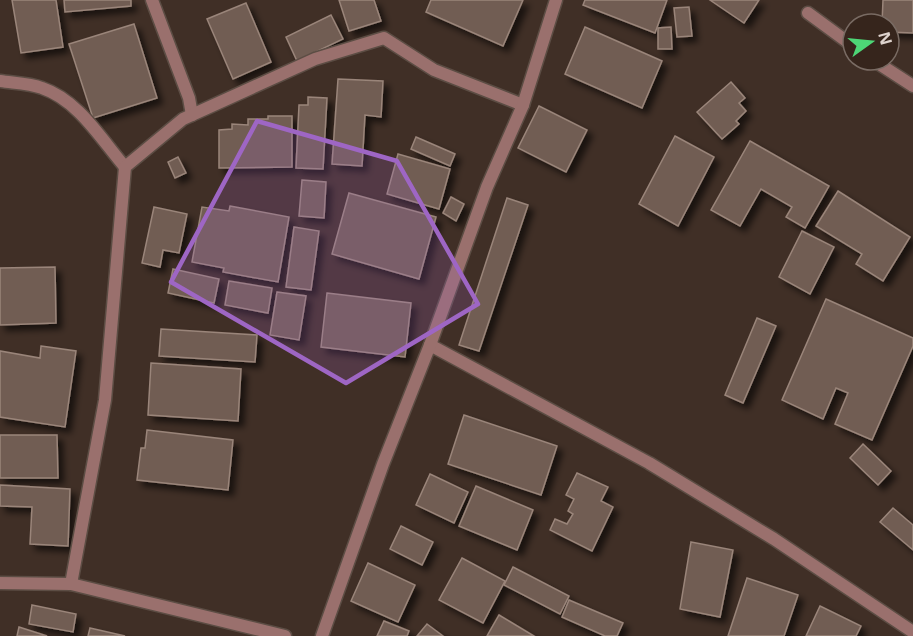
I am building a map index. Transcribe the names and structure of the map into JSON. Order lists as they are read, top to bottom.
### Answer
{
  "north": "right"
}
